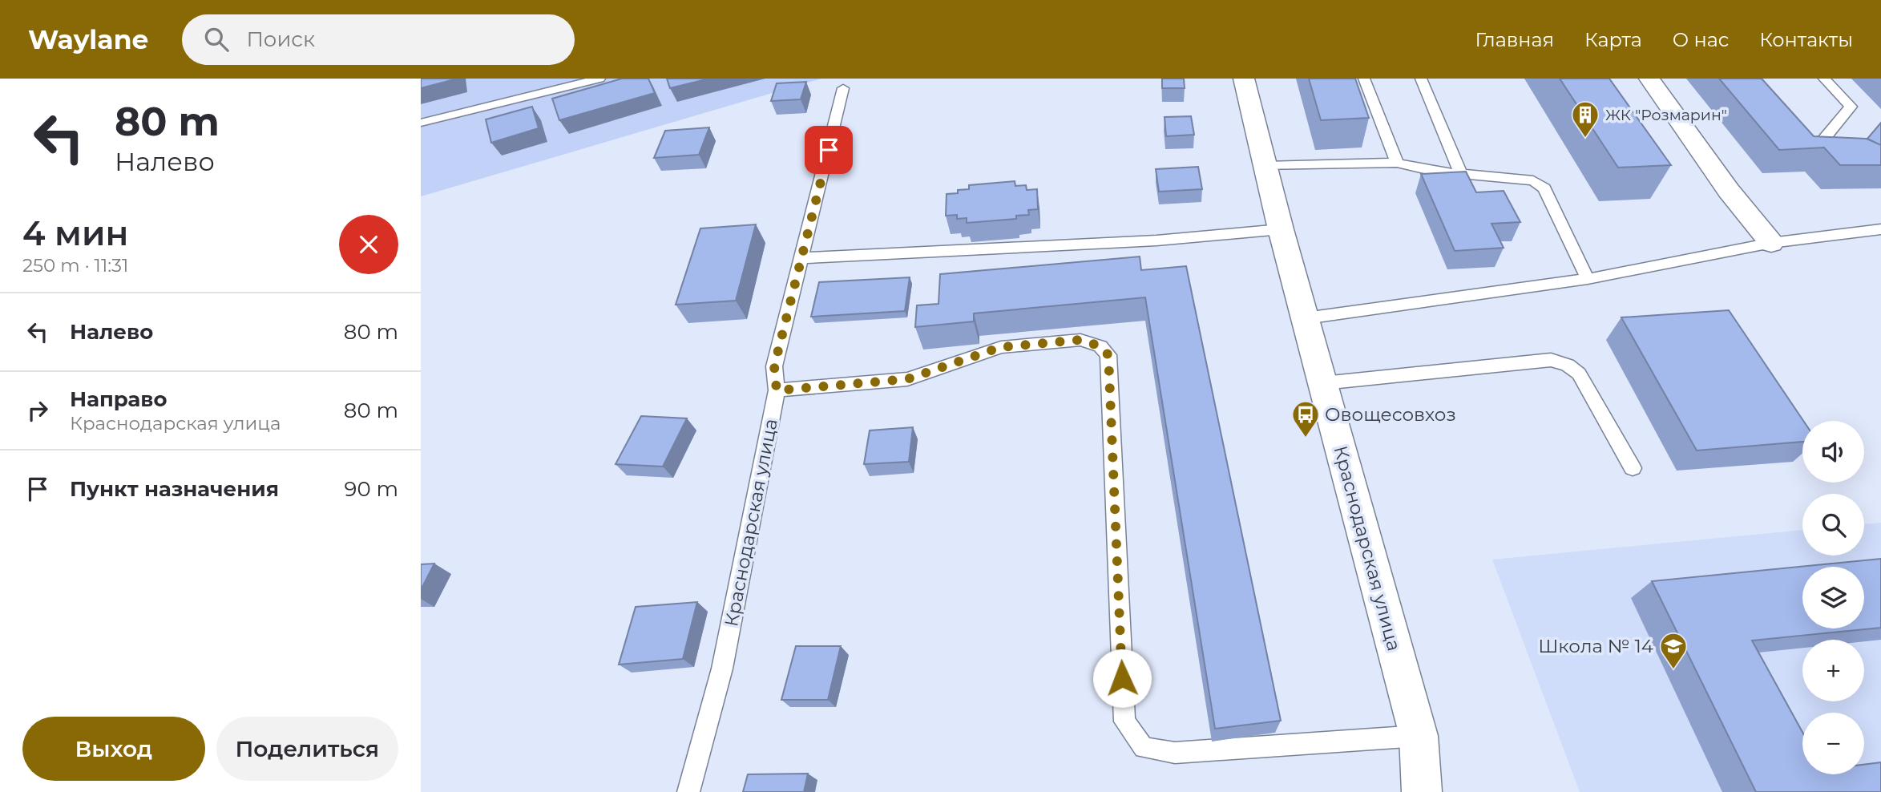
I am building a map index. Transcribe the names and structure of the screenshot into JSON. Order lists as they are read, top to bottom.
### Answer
{
  "streets": {
    "main road": ["Краснодарская улица"]
  },
  "places": {
    "building": ["ЖК \"Розмарин\""],
    "bus stop": ["Овощесовхоз"],
    "school or university": ["Школа № 14"]
  },
  "page": {
    "header": "Waylane",
    "search": "Поиск",
    "nav": [
      "Главная",
      "Карта",
      "О нас",
      "Контакты"
    ],
    "turn": ["80 m", "Налево"],
    "heading": ["4 мин", "250 m · 11:31"],
    "list": [
      {
        "name": "Налево",
        "value": "80 m"
      },
      {
        "name": "Направо",
        "note": "Краснодарская улица",
        "value": "80 m"
      },
      {
        "name": "Пункт назначения",
        "value": "90 m"
      }
    ],
    "map_buttons": ["+", "−"],
    "buttons": ["Выход", "Поделиться"]
  }
}
